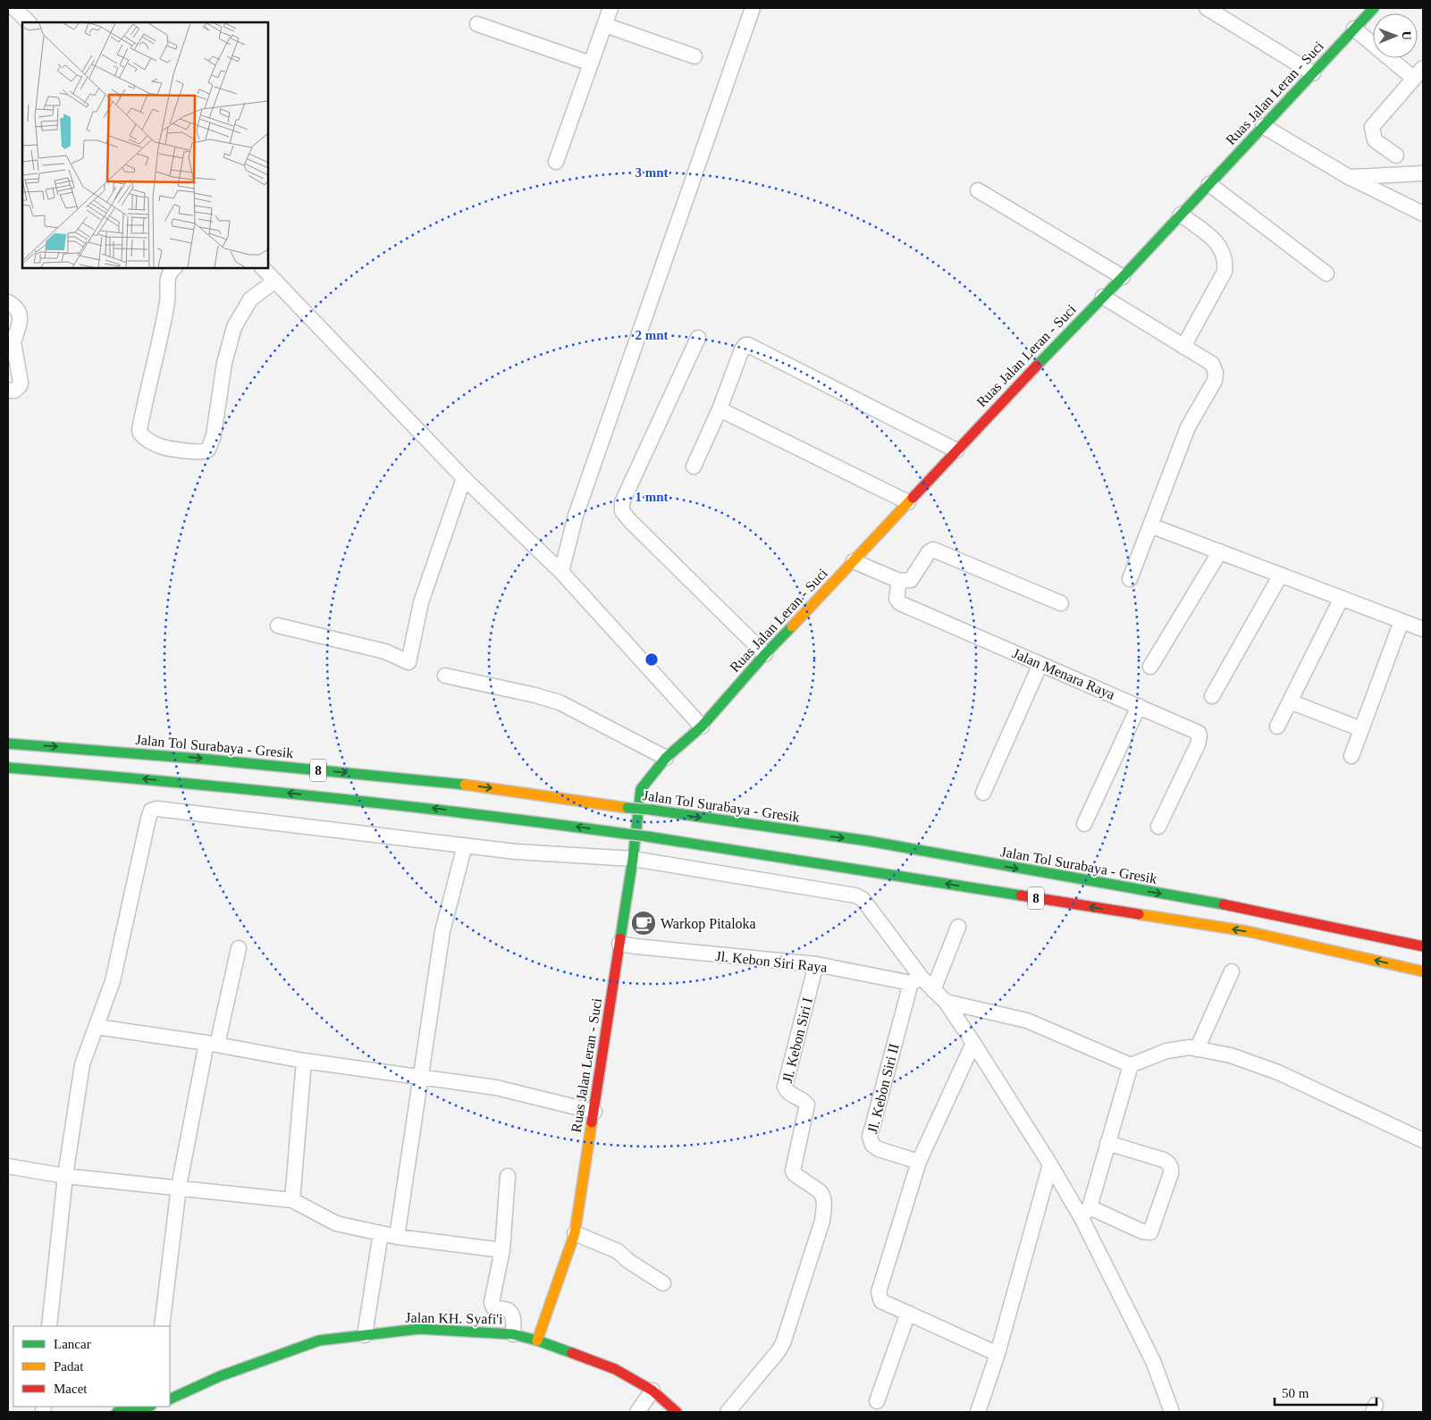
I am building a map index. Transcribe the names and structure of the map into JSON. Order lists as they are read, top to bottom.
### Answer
{
  "streets": {
    "main road": [
      "Ruas Jalan Leran - Suci",
      "Jalan Tol Surabaya - Gresik",
      "8",
      "Jalan KH. Syafi'i"
    ],
    "street": [
      "Jalan Menara Raya",
      "Jl. Kebon Siri Raya",
      "Jl. Kebon Siri I",
      "Jl. Kebon Siri II"
    ]
  },
  "crossings": [
    ["Ruas Jalan Leran - Suci", "Jl. Kebon Siri Raya"],
    ["Ruas Jalan Leran - Suci", "Jalan KH. Syafi'i"],
    ["Jl. Kebon Siri Raya", "Jl. Kebon Siri I"],
    ["Jl. Kebon Siri Raya", "Jl. Kebon Siri II"]
  ],
  "places": {
    "cafe": ["Warkop Pitaloka"]
  },
  "legend": ["Lancar", "Padat", "Macet"],
  "scale_bar": "50 m",
  "north": "right",
  "rings": ["3 mnt", "2 mnt", "1 mnt"]
}
